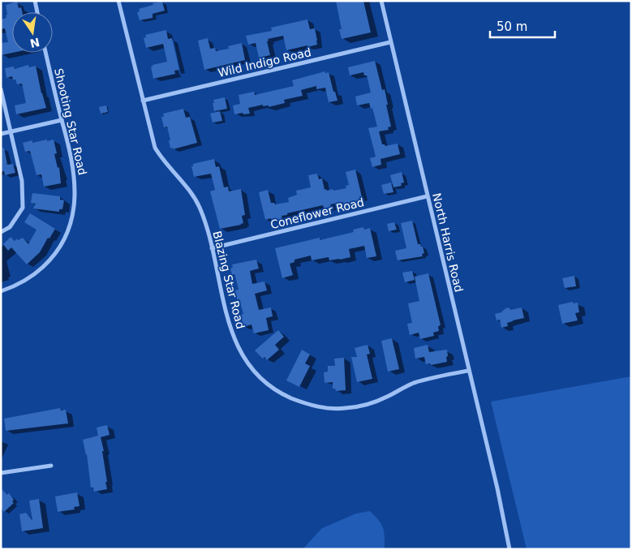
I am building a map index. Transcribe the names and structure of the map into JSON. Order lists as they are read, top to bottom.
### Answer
{
  "streets": {
    "street": [
      "Wild Indigo Road",
      "Shooting Star Road",
      "Coneflower Road",
      "North Harris Road",
      "Blazing Star Road"
    ]
  },
  "crossings": [
    ["Wild Indigo Road", "North Harris Road"],
    ["Wild Indigo Road", "Blazing Star Road"],
    ["Coneflower Road", "North Harris Road"],
    ["Coneflower Road", "Blazing Star Road"],
    ["North Harris Road", "Blazing Star Road"]
  ],
  "scale_bar": "50 m",
  "north": "bottom"
}
